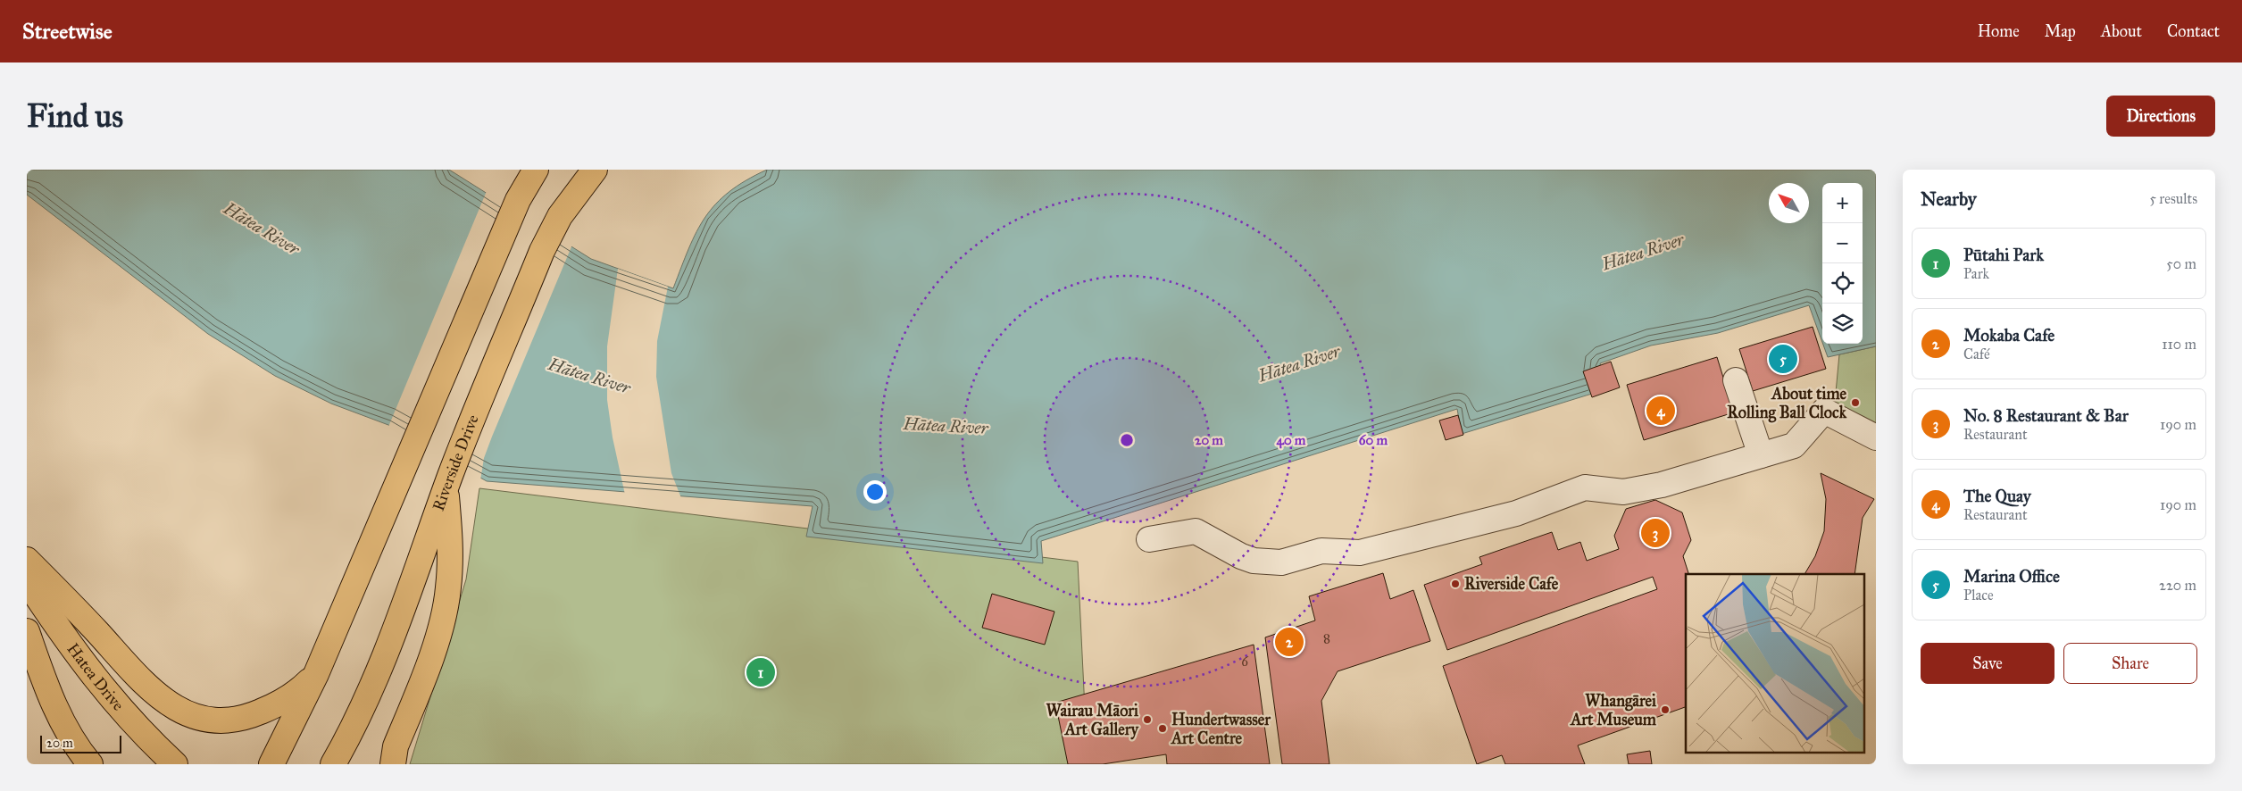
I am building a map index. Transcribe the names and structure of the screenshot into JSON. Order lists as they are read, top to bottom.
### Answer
{
  "streets": {
    "main road": ["Riverside Drive", "Hatea Drive"]
  },
  "water": ["Hātea River"],
  "places": [
    "About time Rolling Ball Clock",
    "Riverside Cafe",
    "Whangārei Art Museum",
    "Wairau Māori Art Gallery",
    "Hundertwasser Art Centre"
  ],
  "house_numbers": ["8", "6"],
  "scale_bar": "20 m",
  "north": "top left",
  "page": {
    "header": "Streetwise",
    "nav": [
      "Home",
      "Map",
      "About",
      "Contact"
    ],
    "buttons": [
      "Directions",
      ["Save", "Share"]
    ],
    "title": "Find us",
    "heading": ["Nearby", "5 results"],
    "map_buttons": ["+", "−"],
    "list": [
      {
        "mark": "1",
        "name": "Pūtahi Park",
        "note": "Park",
        "value": "50 m"
      },
      {
        "mark": "2",
        "name": "Mokaba Cafe",
        "note": "Café",
        "value": "110 m"
      },
      {
        "mark": "3",
        "name": "No. 8 Restaurant & Bar",
        "note": "Restaurant",
        "value": "190 m"
      },
      {
        "mark": "4",
        "name": "The Quay",
        "note": "Restaurant",
        "value": "190 m"
      },
      {
        "mark": "5",
        "name": "Marina Office",
        "note": "Place",
        "value": "220 m"
      }
    ],
    "pins": [
      "5",
      "4",
      "3",
      "2",
      "1"
    ],
    "scale": "20 m"
  },
  "rings": ["20 m", "40 m", "60 m"]
}
